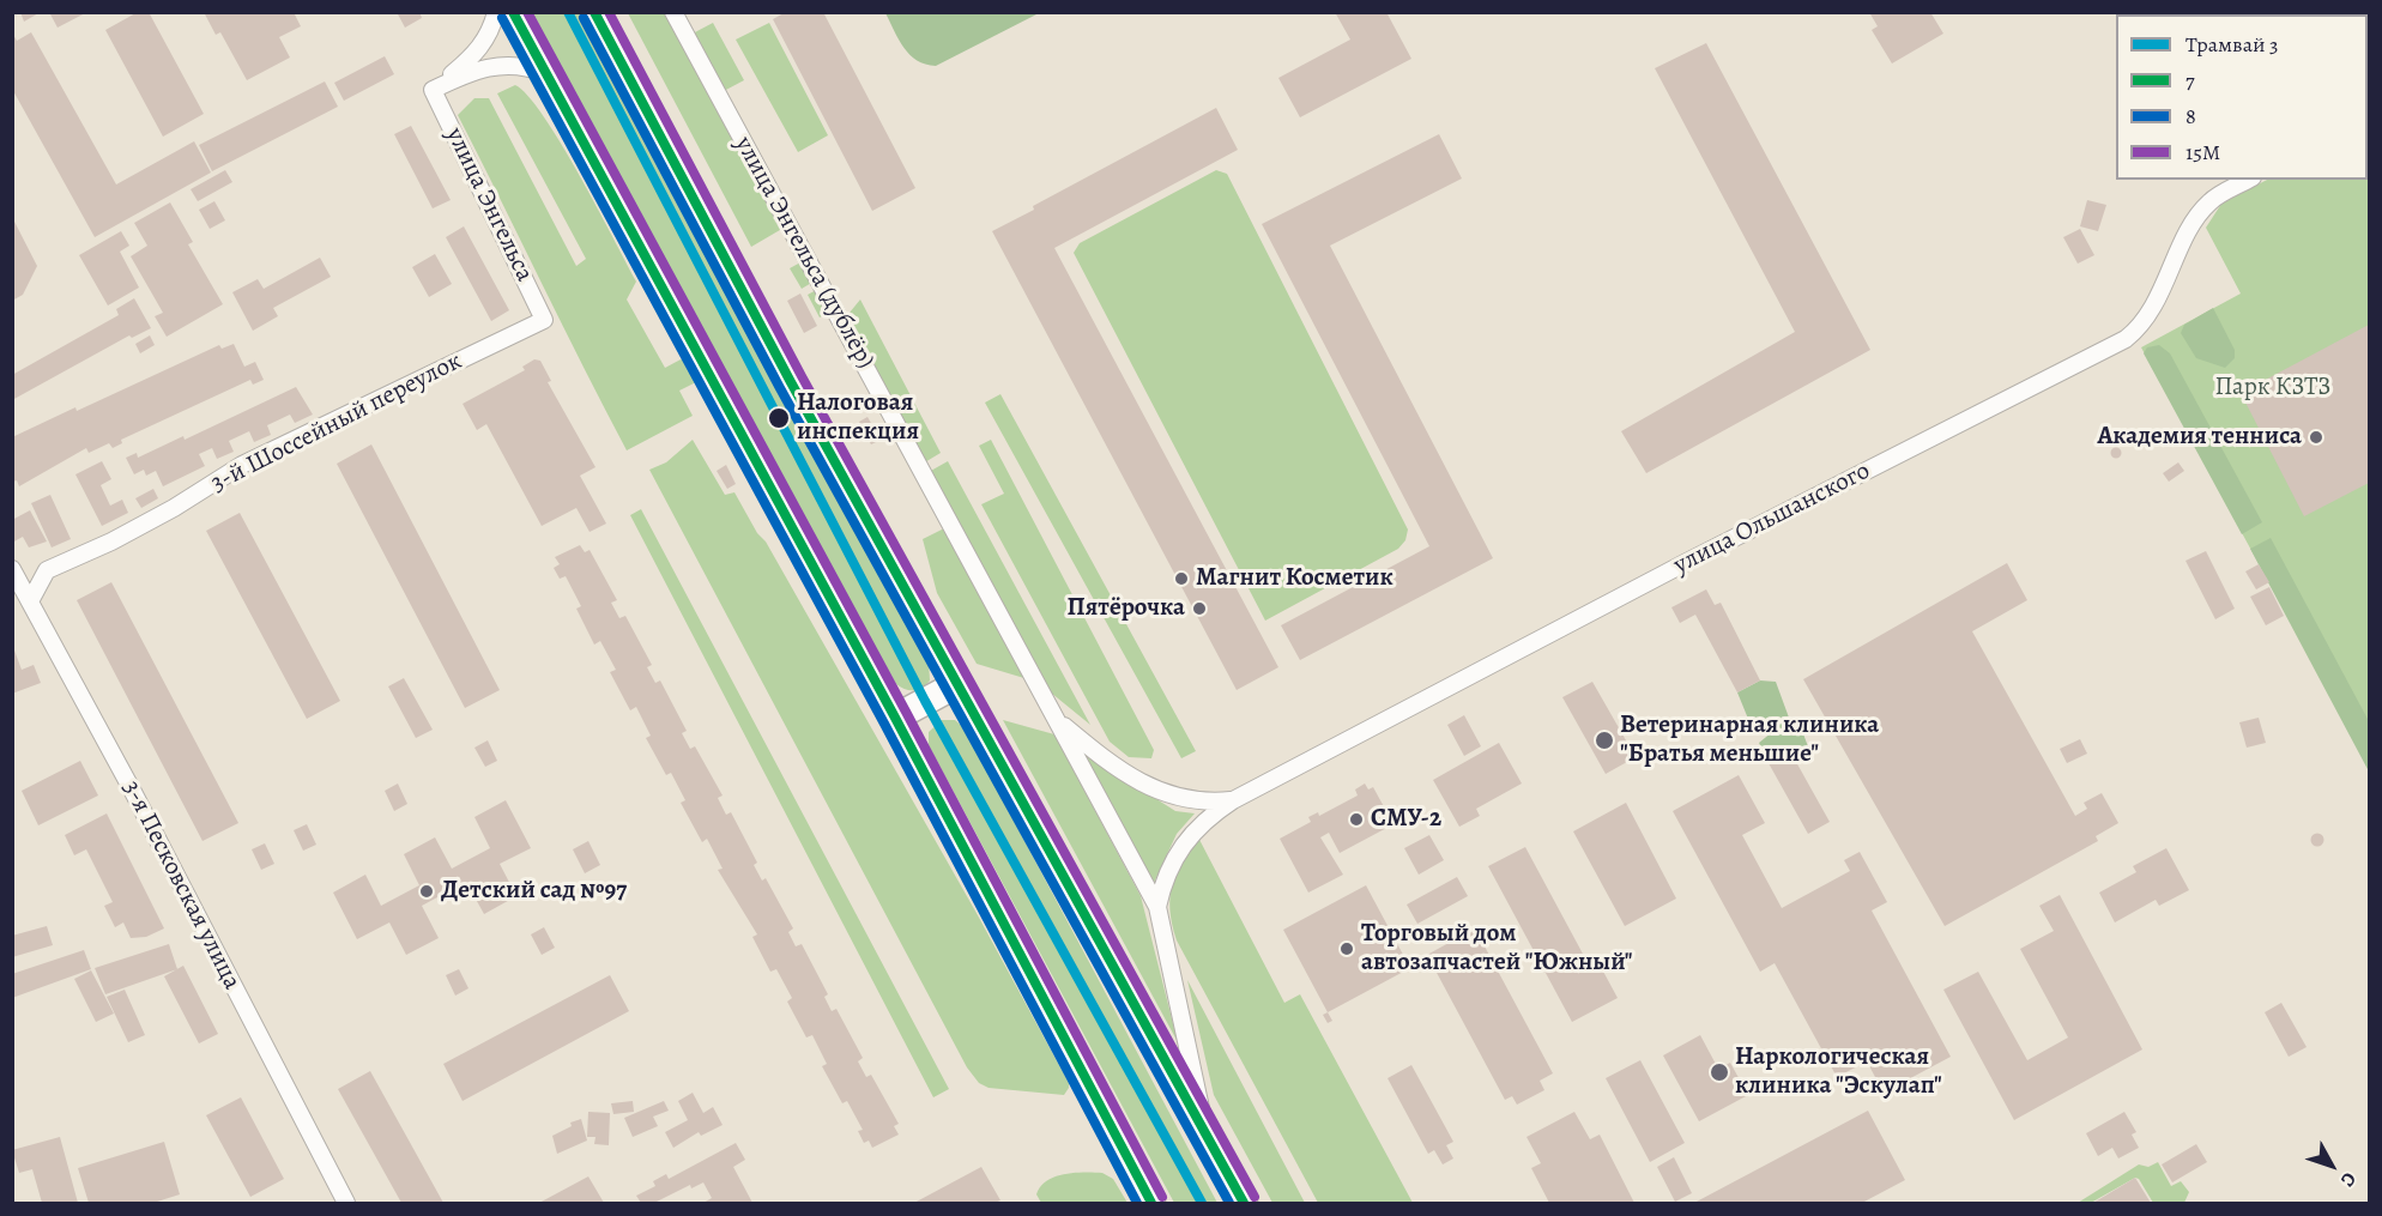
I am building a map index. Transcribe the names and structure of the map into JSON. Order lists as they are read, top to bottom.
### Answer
{
  "streets": {
    "street": [
      "улица Энгельса",
      "улица Энгельса (дублёр)",
      "3-й Шоссейный переулок",
      "улица Ольшанского",
      "3-я Песковская улица"
    ]
  },
  "crossings": [
    ["улица Энгельса", "3-й Шоссейный переулок"],
    ["улица Энгельса (дублёр)", "улица Ольшанского"],
    ["3-й Шоссейный переулок", "3-я Песковская улица"]
  ],
  "parks": ["Парк КЗТЗ"],
  "places": [
    "Налоговая инспекция",
    "Академия тенниса",
    "Магнит Косметик",
    "Пятёрочка",
    "Ветеринарная клиника \"Братья меньшие\"",
    "СМУ-2",
    "Детский сад №97",
    "Торговый дом автозапчастей \"Южный\"",
    "Наркологическая клиника \"Эскулап\""
  ],
  "lines": [
    "tram line 3",
    "transit line 7",
    "transit line 15М",
    "transit line 8"
  ],
  "legend": [
    "Трамвай 3",
    "7",
    "8",
    "15М"
  ],
  "north": "bottom right"
}
